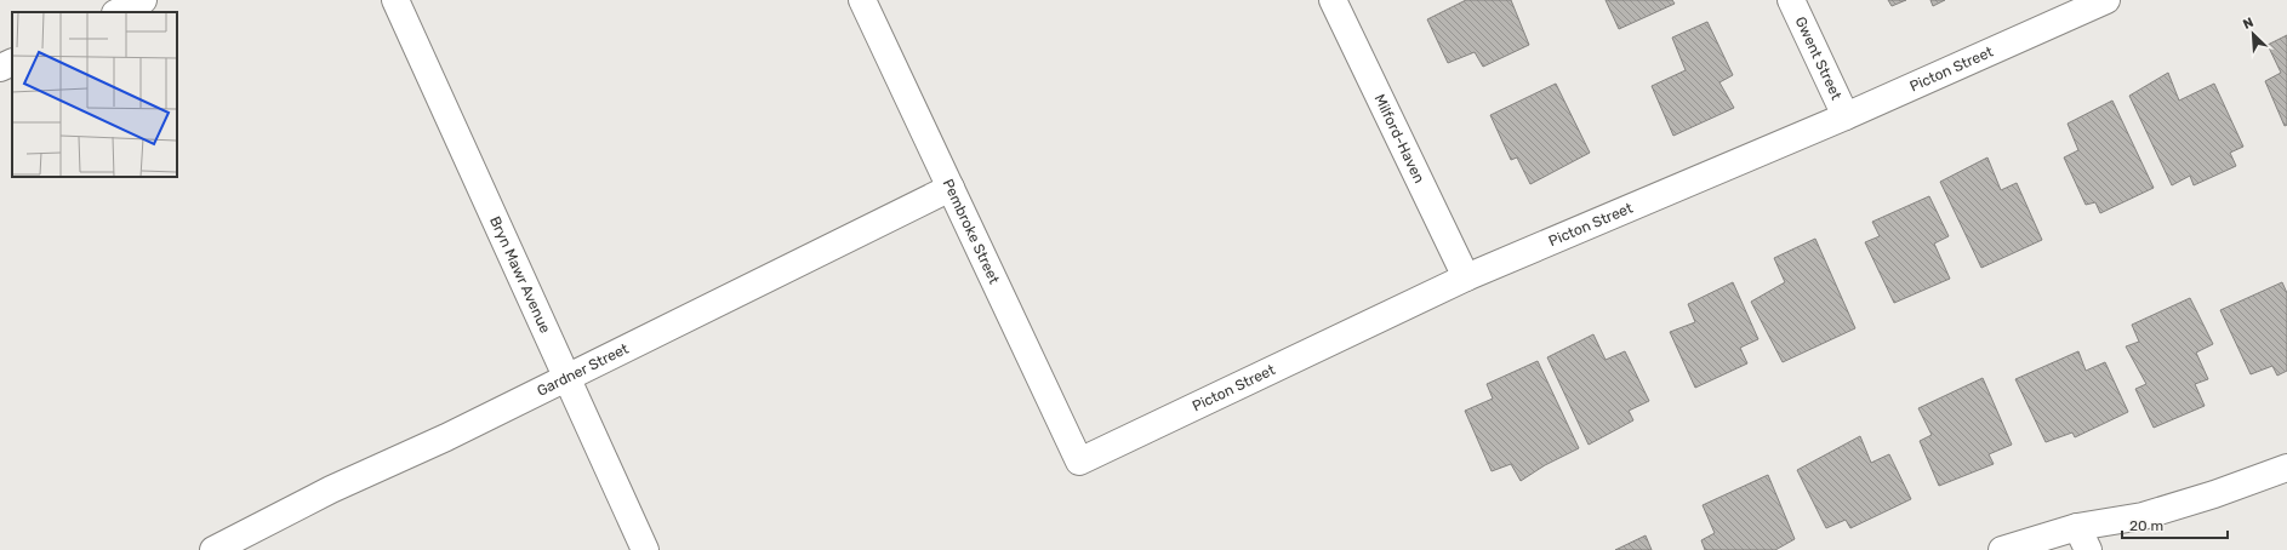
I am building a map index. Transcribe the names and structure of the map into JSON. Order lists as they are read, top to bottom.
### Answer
{
  "streets": {
    "street": [
      "Gwent Street",
      "Picton Street",
      "Milford-Haven",
      "Pembroke Street",
      "Bryn Mawr Avenue",
      "Gardner Street"
    ]
  },
  "crossings": [
    ["Gwent Street", "Picton Street"],
    ["Picton Street", "Milford-Haven"],
    ["Picton Street", "Pembroke Street"],
    ["Pembroke Street", "Gardner Street"],
    ["Bryn Mawr Avenue", "Gardner Street"]
  ],
  "scale_bar": "20 m",
  "north": "top left"
}
